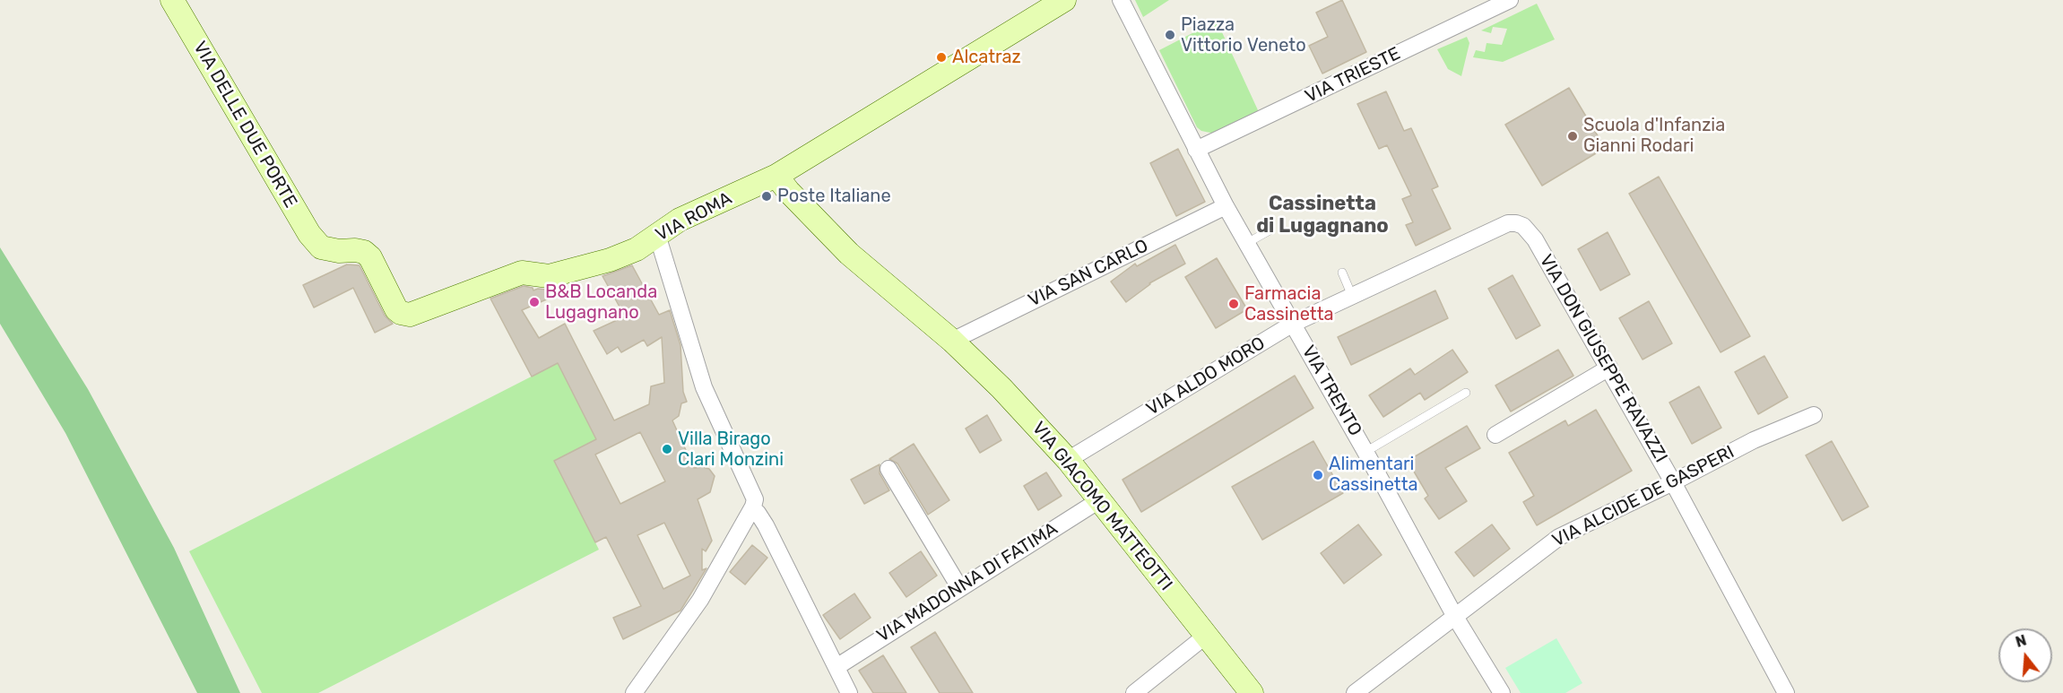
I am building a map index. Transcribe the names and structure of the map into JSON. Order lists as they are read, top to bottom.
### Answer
{
  "streets": {
    "street": [
      "VIA TRIESTE",
      "VIA DELLE DUE PORTE",
      "VIA ROMA",
      "VIA SAN CARLO",
      "VIA DON GIUSEPPE RAVAZZI",
      "VIA ALDO MORO",
      "VIA TRENTO",
      "VIA ALCIDE DE GASPERI",
      "VIA GIACOMO MATTEOTTI",
      "VIA MADONNA DI FATIMA"
    ]
  },
  "crossings": [
    ["VIA TRIESTE", "VIA TRENTO"],
    ["VIA DELLE DUE PORTE", "VIA ROMA"],
    ["VIA ROMA", "VIA GIACOMO MATTEOTTI"],
    ["VIA SAN CARLO", "VIA TRENTO"],
    ["VIA SAN CARLO", "VIA GIACOMO MATTEOTTI"],
    ["VIA DON GIUSEPPE RAVAZZI", "VIA ALDO MORO"],
    ["VIA DON GIUSEPPE RAVAZZI", "VIA ALCIDE DE GASPERI"],
    ["VIA ALDO MORO", "VIA TRENTO"],
    ["VIA ALDO MORO", "VIA GIACOMO MATTEOTTI"],
    ["VIA TRENTO", "VIA ALCIDE DE GASPERI"],
    ["VIA GIACOMO MATTEOTTI", "VIA MADONNA DI FATIMA"]
  ],
  "districts": ["Cassinetta di Lugagnano"],
  "places": [
    "Piazza Vittorio Veneto",
    "Alcatraz",
    "Scuola d'Infanzia Gianni Rodari",
    "Poste Italiane",
    "B&B Locanda Lugagnano",
    "Farmacia Cassinetta",
    "Villa Birago Clari Monzini",
    "Alimentari Cassinetta"
  ],
  "north": "top"
}
